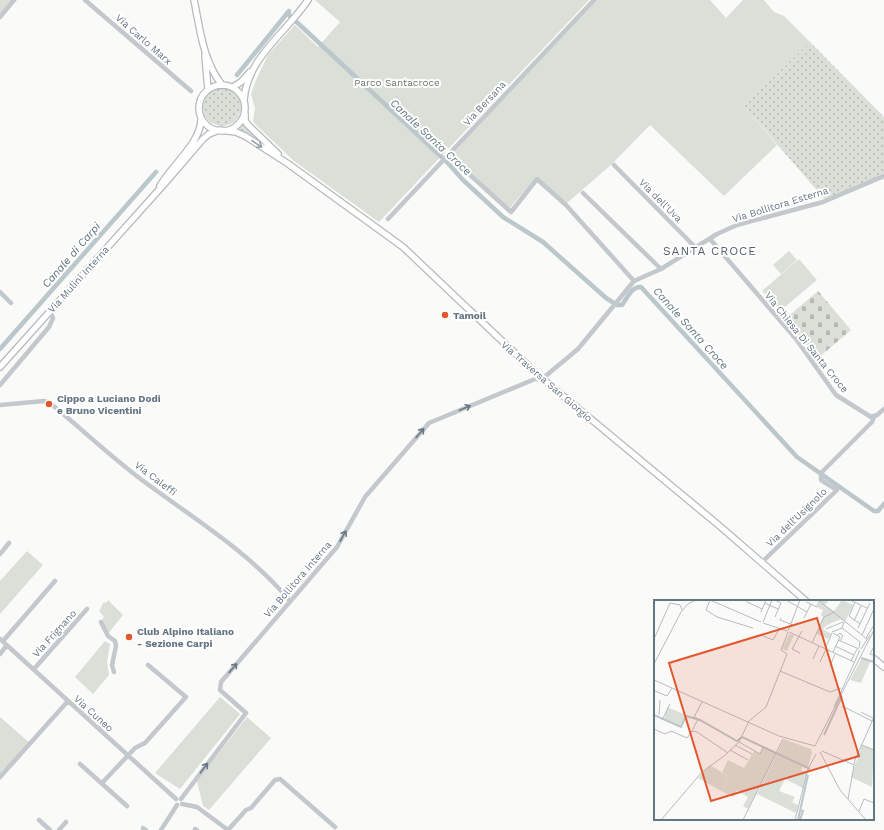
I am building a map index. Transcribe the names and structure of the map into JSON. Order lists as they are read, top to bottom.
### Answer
{
  "streets": {
    "main road": ["Via Mulini Interna", "Via Traversa San Giorgio"],
    "street": [
      "Via Carlo Marx",
      "Via Bersana",
      "Via dell'Uva",
      "Via Bollitora Esterna",
      "Via Chiesa Di Santa Croce",
      "Via Caleffi",
      "Via dell'Usignolo",
      "Via Bollitora Interna",
      "Via Frignano",
      "Via Cuneo"
    ]
  },
  "crossings": [
    ["Via dell'Uva", "Via Bollitora Esterna"],
    ["Via Bollitora Esterna", "Via Chiesa Di Santa Croce"],
    ["Via Bollitora Esterna", "Via Traversa San Giorgio"],
    ["Via Bollitora Esterna", "Via Bollitora Interna"],
    ["Via Mulini Interna", "Via Traversa San Giorgio"],
    ["Via Chiesa Di Santa Croce", "Via dell'Usignolo"],
    ["Via Traversa San Giorgio", "Via dell'Usignolo"],
    ["Via Traversa San Giorgio", "Via Bollitora Interna"],
    ["Via Caleffi", "Via Bollitora Interna"],
    ["Via Bollitora Interna", "Via Cuneo"],
    ["Via Frignano", "Via Cuneo"]
  ],
  "one_way": ["Via Bollitora Interna"],
  "districts": ["SANTA CROCE"],
  "water": ["Canale Santa Croce", "Canale di Carpi"],
  "parks": ["Parco Santacroce"],
  "places": ["Tamoil", "Cippo a Luciano Dodi e Bruno Vicentini", "Club Alpino Italiano - Sezione Carpi"]
}
